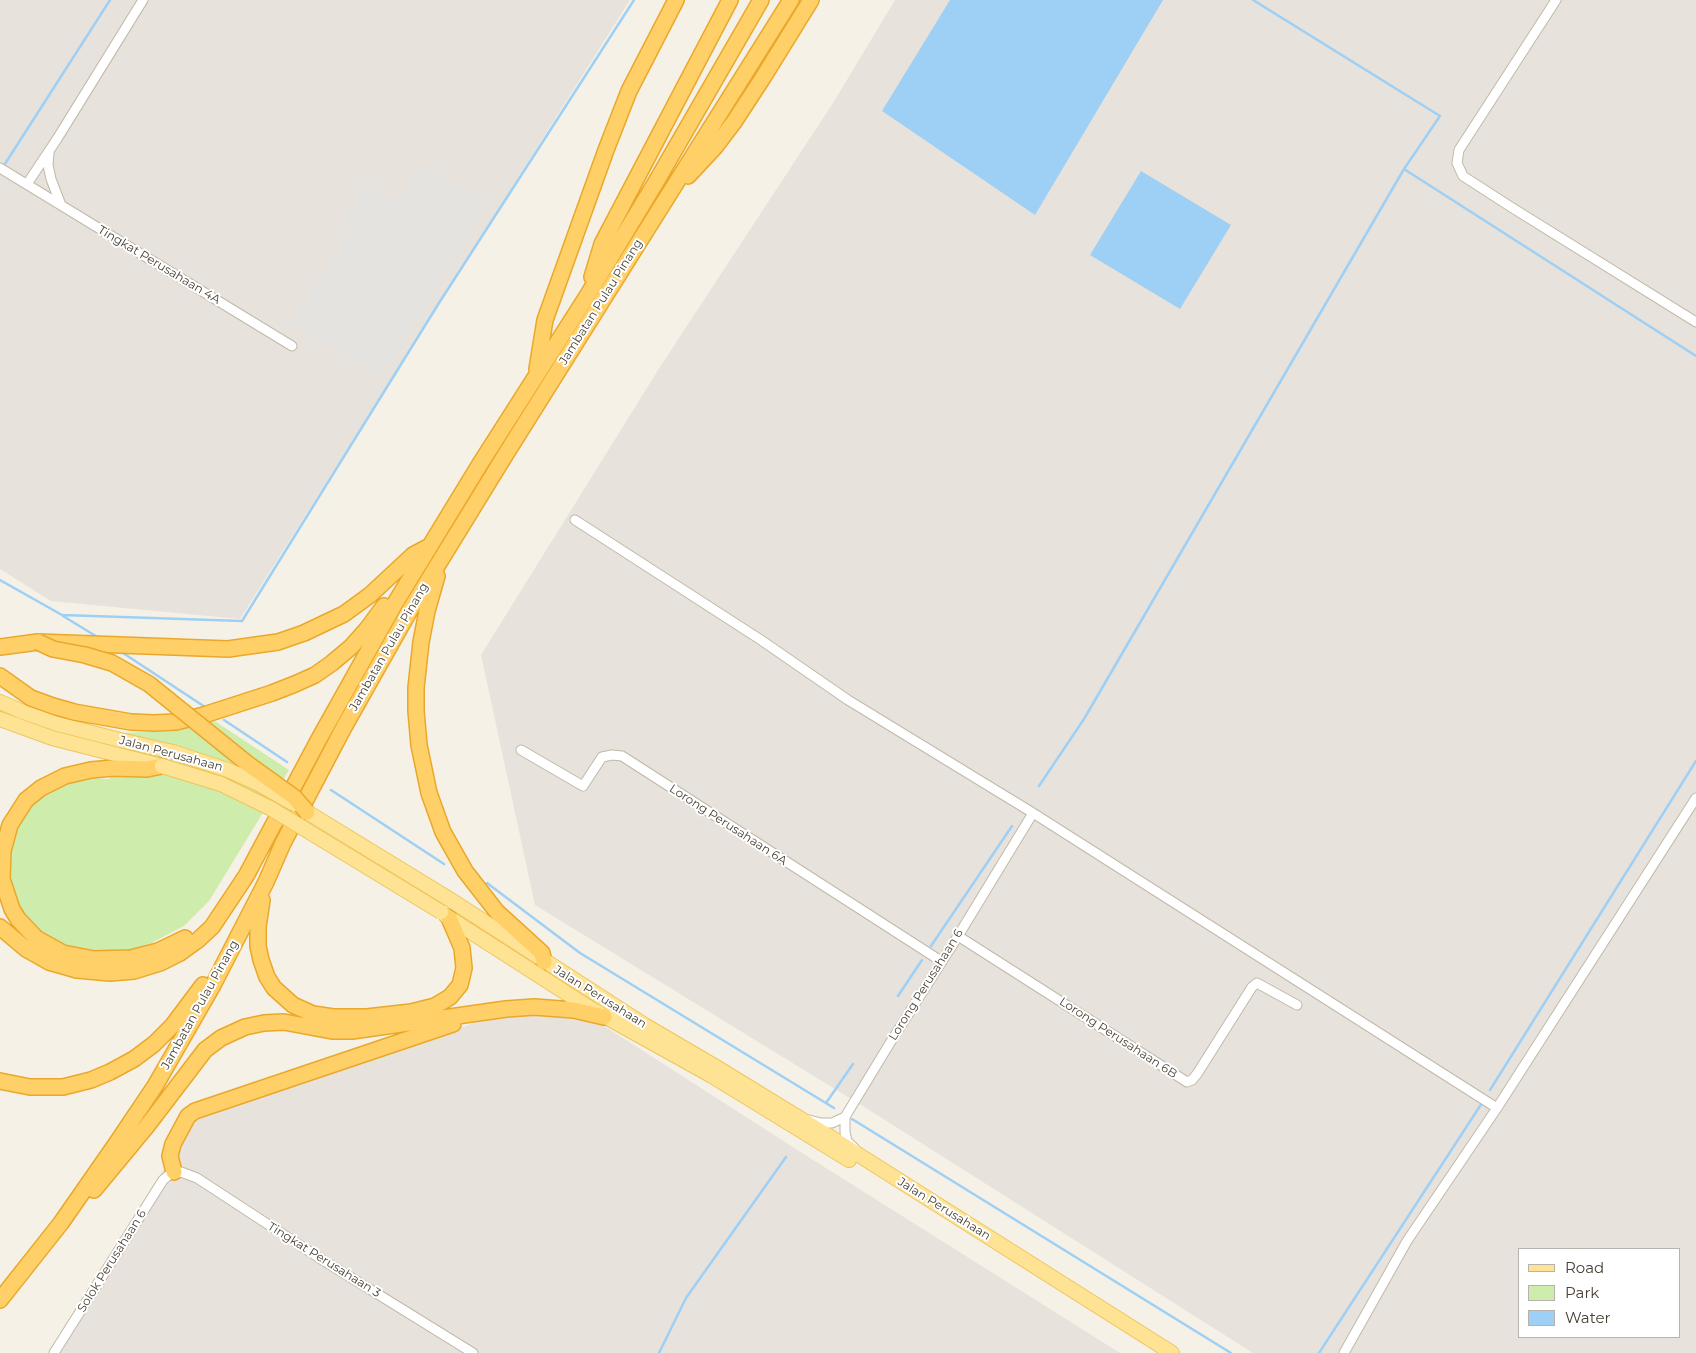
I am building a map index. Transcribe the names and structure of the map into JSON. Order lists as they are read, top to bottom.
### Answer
{
  "streets": {
    "highway": ["Jambatan Pulau Pinang"],
    "main road": ["Jalan Perusahaan"],
    "street": [
      "Tingkat Perusahaan 4A",
      "Lorong Perusahaan 6A",
      "Lorong Perusahaan 6",
      "Lorong Perusahaan 6B",
      "Tingkat Perusahaan 3",
      "Solok Perusahaan 6"
    ]
  },
  "crossings": [
    ["Lorong Perusahaan 6A", "Lorong Perusahaan 6"],
    ["Lorong Perusahaan 6", "Lorong Perusahaan 6B"],
    ["Tingkat Perusahaan 3", "Solok Perusahaan 6"]
  ],
  "legend": ["Road", "Park", "Water"]
}
